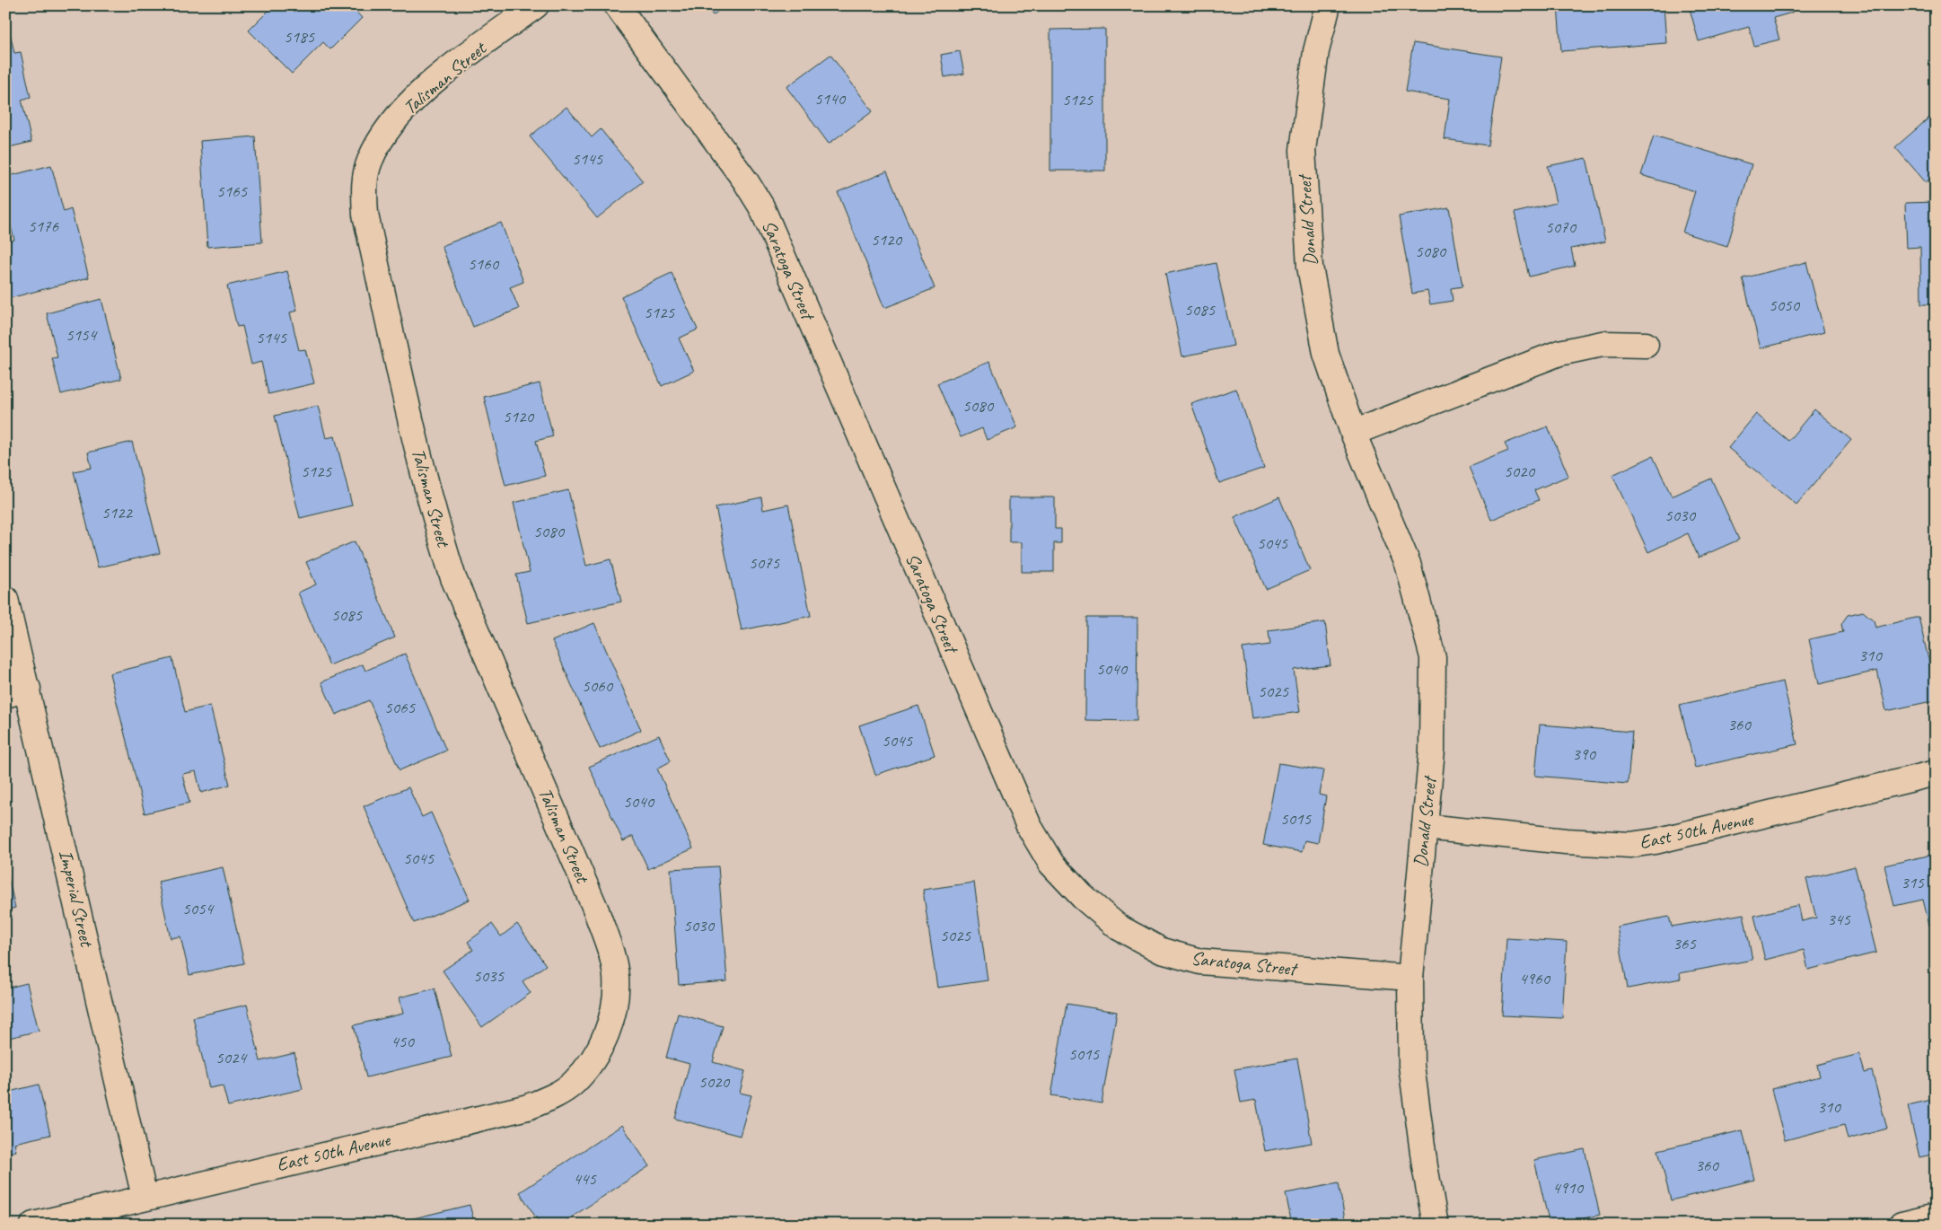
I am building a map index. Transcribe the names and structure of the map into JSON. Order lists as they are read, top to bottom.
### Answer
{
  "streets": {
    "street": [
      "Talisman Street",
      "Donald Street",
      "Saratoga Street",
      "East 50th Avenue",
      "Imperial Street"
    ]
  },
  "crossings": [
    ["Talisman Street", "East 50th Avenue"],
    ["Donald Street", "Saratoga Street"],
    ["Donald Street", "East 50th Avenue"],
    ["East 50th Avenue", "Imperial Street"]
  ],
  "house_numbers": [
    "5185",
    "5140",
    "5125",
    "5145",
    "5165",
    "5176",
    "5070",
    "5120",
    "5080",
    "5160",
    "5050",
    "5085",
    "5125",
    "5154",
    "5145",
    "5080",
    "5120",
    "5125",
    "5020",
    "5122",
    "5030",
    "5080",
    "5045",
    "5075",
    "5085",
    "310",
    "5040",
    "5060",
    "5025",
    "5065",
    "360",
    "5045",
    "390",
    "5040",
    "5015",
    "5045",
    "315",
    "5054",
    "345",
    "5030",
    "5025",
    "365",
    "5035",
    "4960",
    "450",
    "5015",
    "5024",
    "5020",
    "310",
    "360",
    "445",
    "4910"
  ]
}
